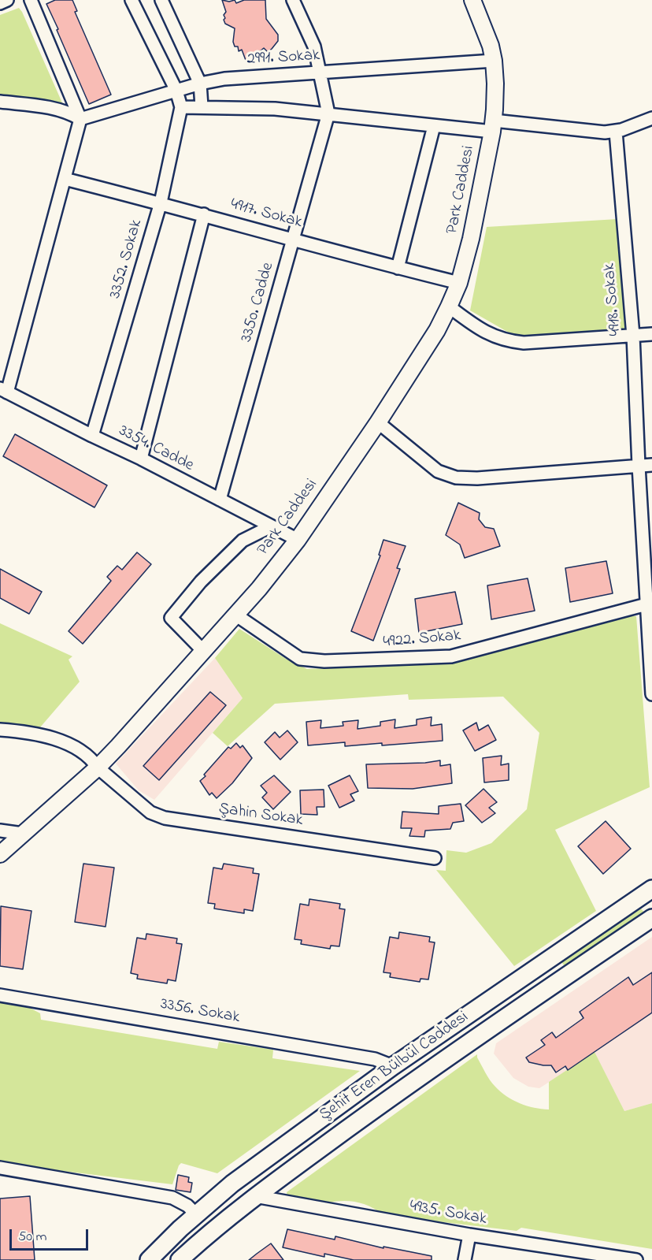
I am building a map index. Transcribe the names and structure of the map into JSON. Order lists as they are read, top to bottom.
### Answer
{
  "streets": {
    "main road": ["Şehit Eren Bülbül Caddesi"],
    "street": [
      "2991. Sokak",
      "Park Caddesi",
      "4917. Sokak",
      "3352. Sokak",
      "4918. Sokak",
      "3350. Cadde",
      "3354. Cadde",
      "4922. Sokak",
      "Şahin Sokak",
      "3356. Sokak",
      "4935. Sokak"
    ]
  },
  "crossings": [
    ["2991. Sokak", "Park Caddesi"],
    ["2991. Sokak", "3352. Sokak"],
    ["Park Caddesi", "4917. Sokak"],
    ["Park Caddesi", "3354. Cadde"],
    ["Park Caddesi", "4922. Sokak"],
    ["Park Caddesi", "Şahin Sokak"],
    ["4917. Sokak", "3352. Sokak"],
    ["4917. Sokak", "3350. Cadde"],
    ["3352. Sokak", "3354. Cadde"],
    ["4918. Sokak", "4922. Sokak"],
    ["3350. Cadde", "3354. Cadde"],
    ["3356. Sokak", "Şehit Eren Bülbül Caddesi"],
    ["Şehit Eren Bülbül Caddesi", "4935. Sokak"]
  ],
  "scale_bar": "50 m"
}
